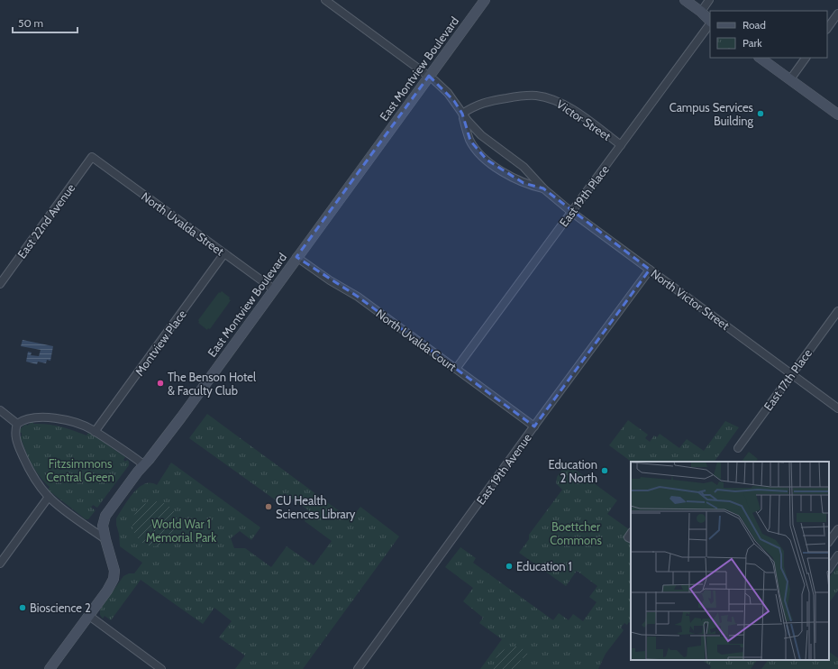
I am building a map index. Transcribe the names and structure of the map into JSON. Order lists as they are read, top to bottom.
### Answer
{
  "streets": {
    "street": [
      "East Montview Boulevard",
      "Victor Street",
      "East 19th Place",
      "East 22nd Avenue",
      "North Uvalda Street",
      "North Victor Street",
      "North Uvalda Court",
      "Montview Place",
      "East 17th Place",
      "East 19th Avenue"
    ]
  },
  "crossings": [
    ["East Montview Boulevard", "North Uvalda Street"],
    ["East Montview Boulevard", "North Victor Street"],
    ["East Montview Boulevard", "North Uvalda Court"],
    ["Victor Street", "East 19th Place"],
    ["Victor Street", "North Victor Street"],
    ["East 19th Place", "North Victor Street"],
    ["East 19th Place", "North Uvalda Court"],
    ["East 22nd Avenue", "North Uvalda Street"],
    ["North Uvalda Street", "Montview Place"],
    ["North Victor Street", "East 17th Place"],
    ["North Victor Street", "East 19th Avenue"],
    ["North Uvalda Court", "East 19th Avenue"]
  ],
  "parks": ["Fitzsimmons Central Green", "World War 1 Memorial Park", "Boettcher Commons"],
  "places": [
    "Campus Services Building",
    "The Benson Hotel & Faculty Club",
    "Education 2 North",
    "CU Health Sciences Library",
    "Education 1",
    "Bioscience 2"
  ],
  "legend": ["Road", "Park"],
  "scale_bar": "50 m"
}
